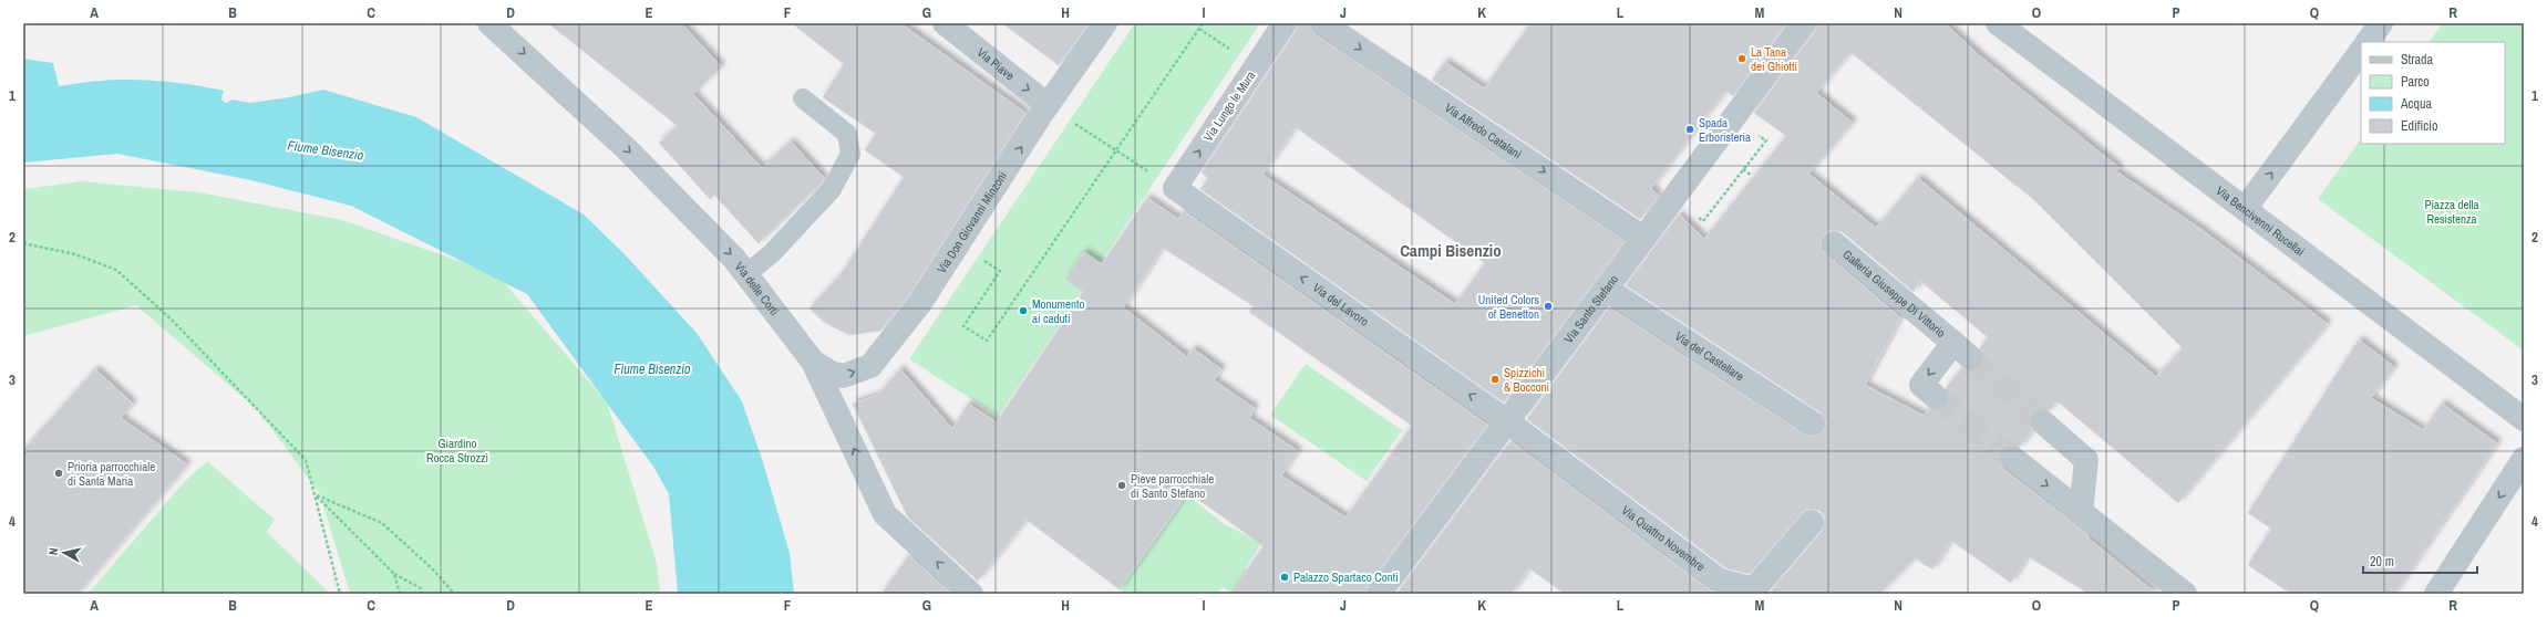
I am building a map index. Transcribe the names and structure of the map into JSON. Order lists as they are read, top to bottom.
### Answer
{
  "streets": {
    "street": [
      "Via Piave",
      "Via Lungo le Mura",
      "Via Alfredo Catalani",
      "Via Bencivenni Rucellai",
      "Via Don Giovanni Minzoni",
      "Via delle Corti",
      "Galleria Giuseppe Di Vittorio",
      "Via del Lavoro",
      "Via Santo Stefano",
      "Via del Castellare",
      "Via Quattro Novembre"
    ]
  },
  "crossings": [
    ["Via Piave", "Via Don Giovanni Minzoni"],
    ["Via Lungo le Mura", "Via del Lavoro"],
    ["Via Alfredo Catalani", "Via Santo Stefano"],
    ["Via Don Giovanni Minzoni", "Via delle Corti"],
    ["Via del Lavoro", "Via Santo Stefano"],
    ["Via del Lavoro", "Via Quattro Novembre"],
    ["Via Santo Stefano", "Via del Castellare"],
    ["Via Santo Stefano", "Via Quattro Novembre"]
  ],
  "one_way": [
    "Via Piave",
    "Via Lungo le Mura",
    "Via Alfredo Catalani",
    "Via Don Giovanni Minzoni",
    "Via del Lavoro"
  ],
  "districts": ["Campi Bisenzio"],
  "water": ["Fiume Bisenzio"],
  "parks": ["Piazza della Resistenza", "Giardino Rocca Strozzi"],
  "places": [
    "La Tana dei Ghiotti",
    "Spada Erboristeria",
    "United Colors of Benetton",
    "Monumento ai caduti",
    "Spizzichi & Bocconi",
    "Prioria parrocchiale di Santa Maria",
    "Pieve parrocchiale di Santo Stefano",
    "Palazzo Spartaco Conti"
  ],
  "legend": [
    "Strada",
    "Parco",
    "Acqua",
    "Edificio"
  ],
  "scale_bar": "20 m",
  "north": "left",
  "grid": {
    "columns": [
      "A",
      "B",
      "C",
      "D",
      "E",
      "F",
      "G",
      "H",
      "I",
      "J",
      "K",
      "L",
      "M",
      "N",
      "O",
      "P",
      "Q",
      "R"
    ],
    "rows": [
      "1",
      "2",
      "3",
      "4"
    ]
  }
}
